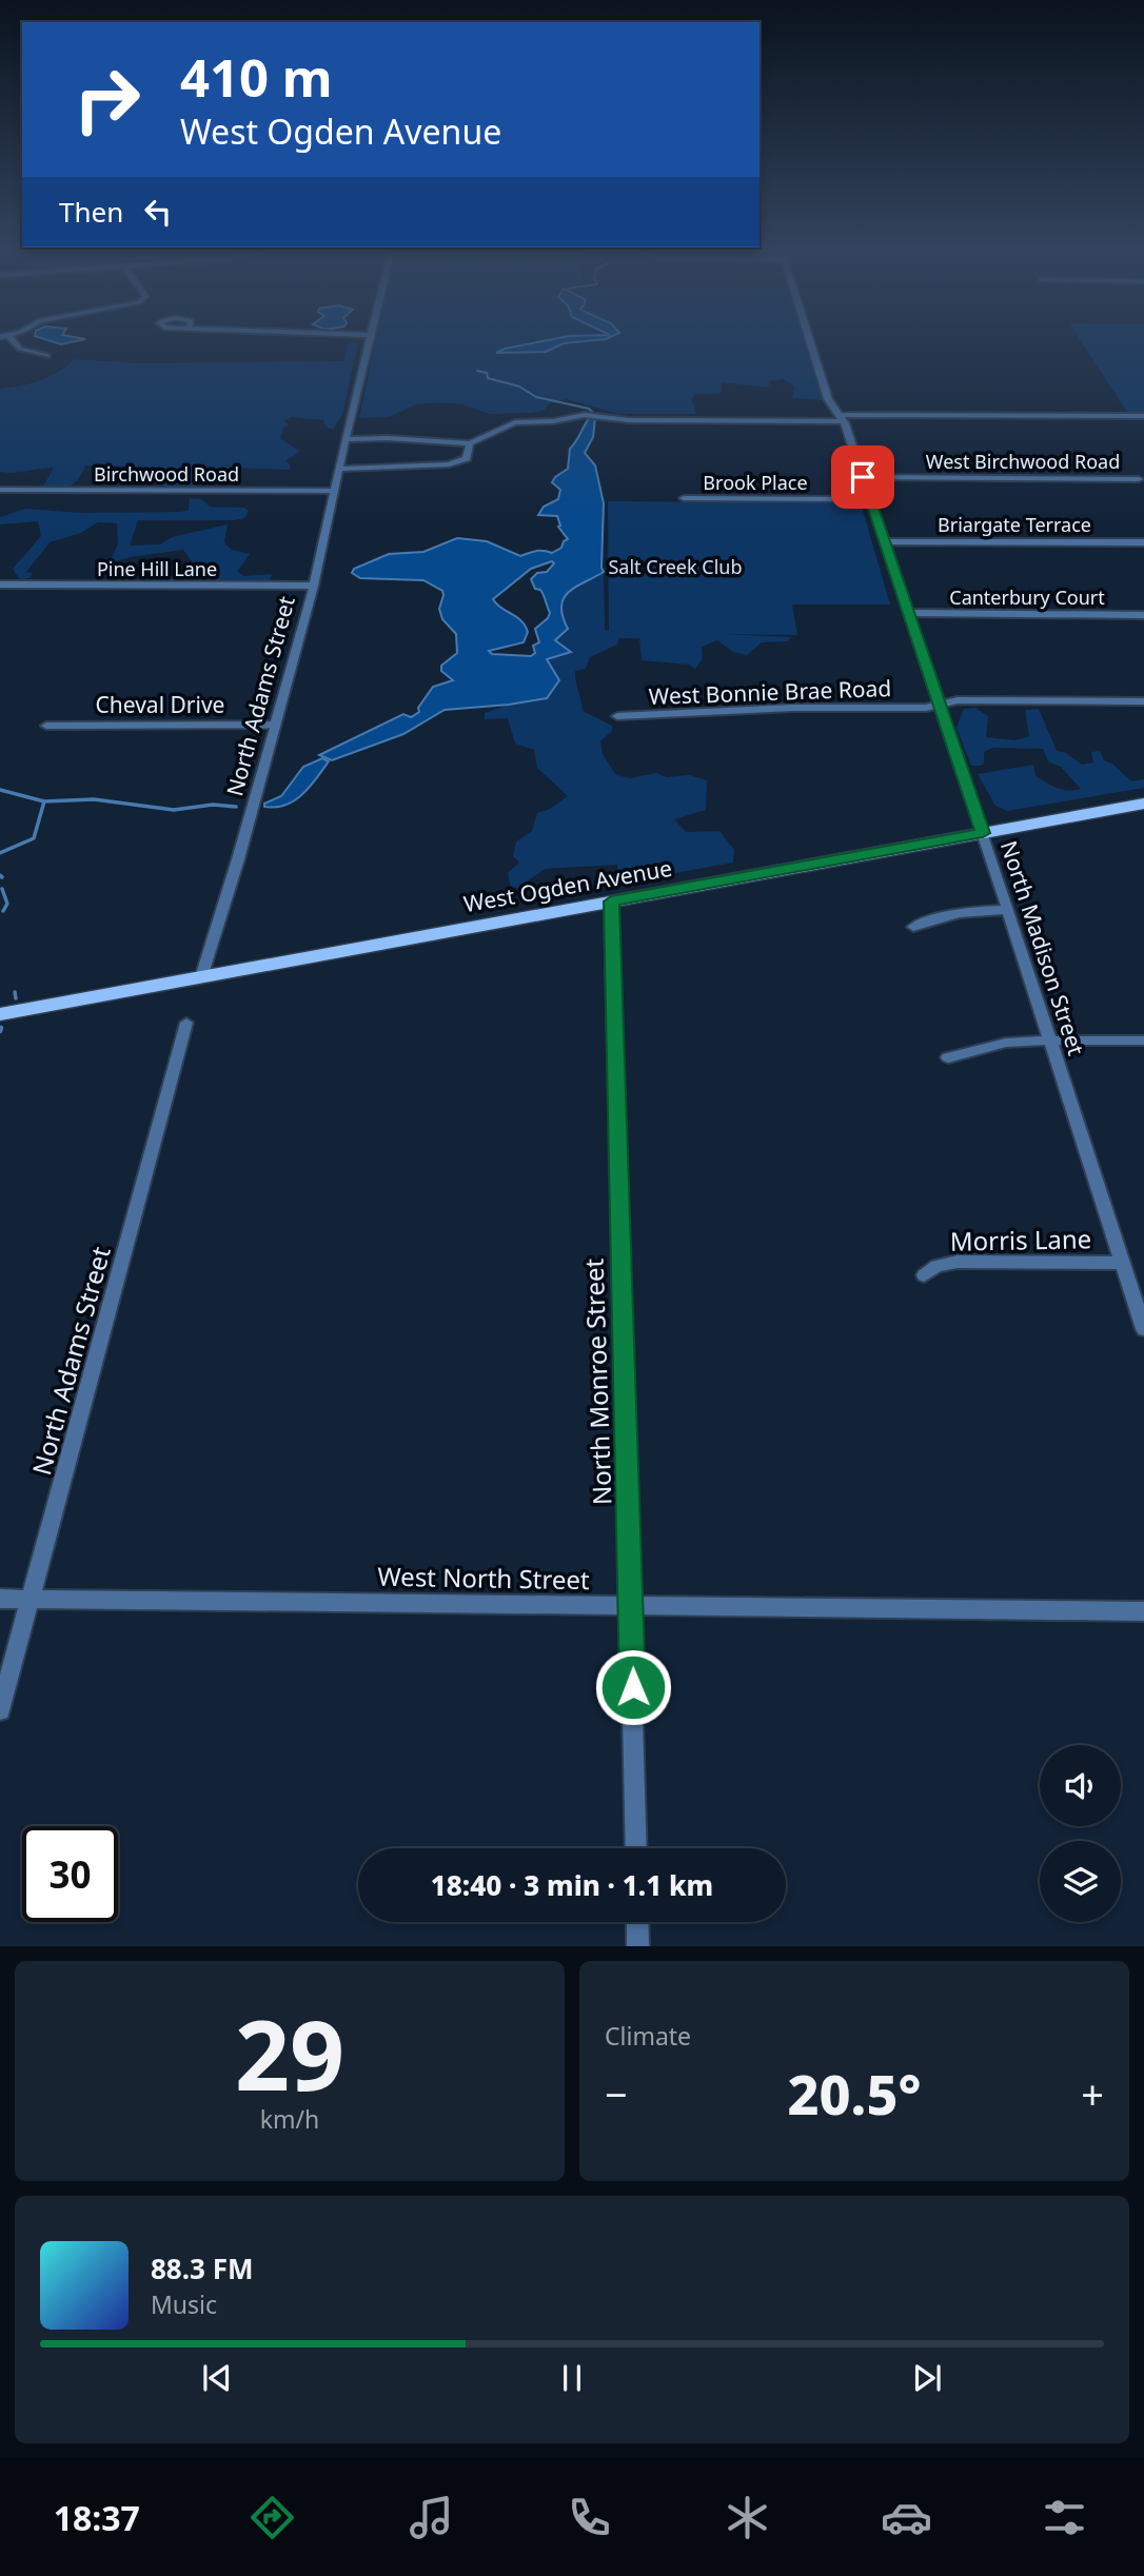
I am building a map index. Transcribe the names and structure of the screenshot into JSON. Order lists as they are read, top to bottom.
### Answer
{
  "streets": {
    "main road": ["West Ogden Avenue"],
    "street": [
      "West Birchwood Road",
      "Birchwood Road",
      "Brook Place",
      "Briargate Terrace",
      "Pine Hill Lane",
      "Canterbury Court",
      "West Bonnie Brae Road",
      "North Adams Street",
      "Cheval Drive",
      "North Madison Street",
      "Morris Lane",
      "North Monroe Street",
      "West North Street"
    ]
  },
  "crossings": [
    ["West Birchwood Road", "North Madison Street"],
    ["Birchwood Road", "North Adams Street"],
    ["Brook Place", "North Madison Street"],
    ["Briargate Terrace", "North Madison Street"],
    ["Pine Hill Lane", "North Adams Street"],
    ["Canterbury Court", "North Madison Street"],
    ["West Bonnie Brae Road", "North Madison Street"],
    ["North Adams Street", "Cheval Drive"],
    ["North Adams Street", "West Ogden Avenue"],
    ["North Adams Street", "West North Street"],
    ["West Ogden Avenue", "North Madison Street"],
    ["West Ogden Avenue", "North Monroe Street"],
    ["North Madison Street", "Morris Lane"],
    ["North Monroe Street", "West North Street"]
  ],
  "parks": ["Salt Creek Club"],
  "page": {
    "turn": ["410 m", "West Ogden Avenue"],
    "then": "Then",
    "limit": "30",
    "trip": "18:40 · 3 min · 1.1 km",
    "tile": [
      ["29", "km/h"],
      "Climate"
    ],
    "heat": ["−", "20.5°", "+"],
    "song": ["88.3 FM", "Music"],
    "tabs": "18:37"
  }
}
